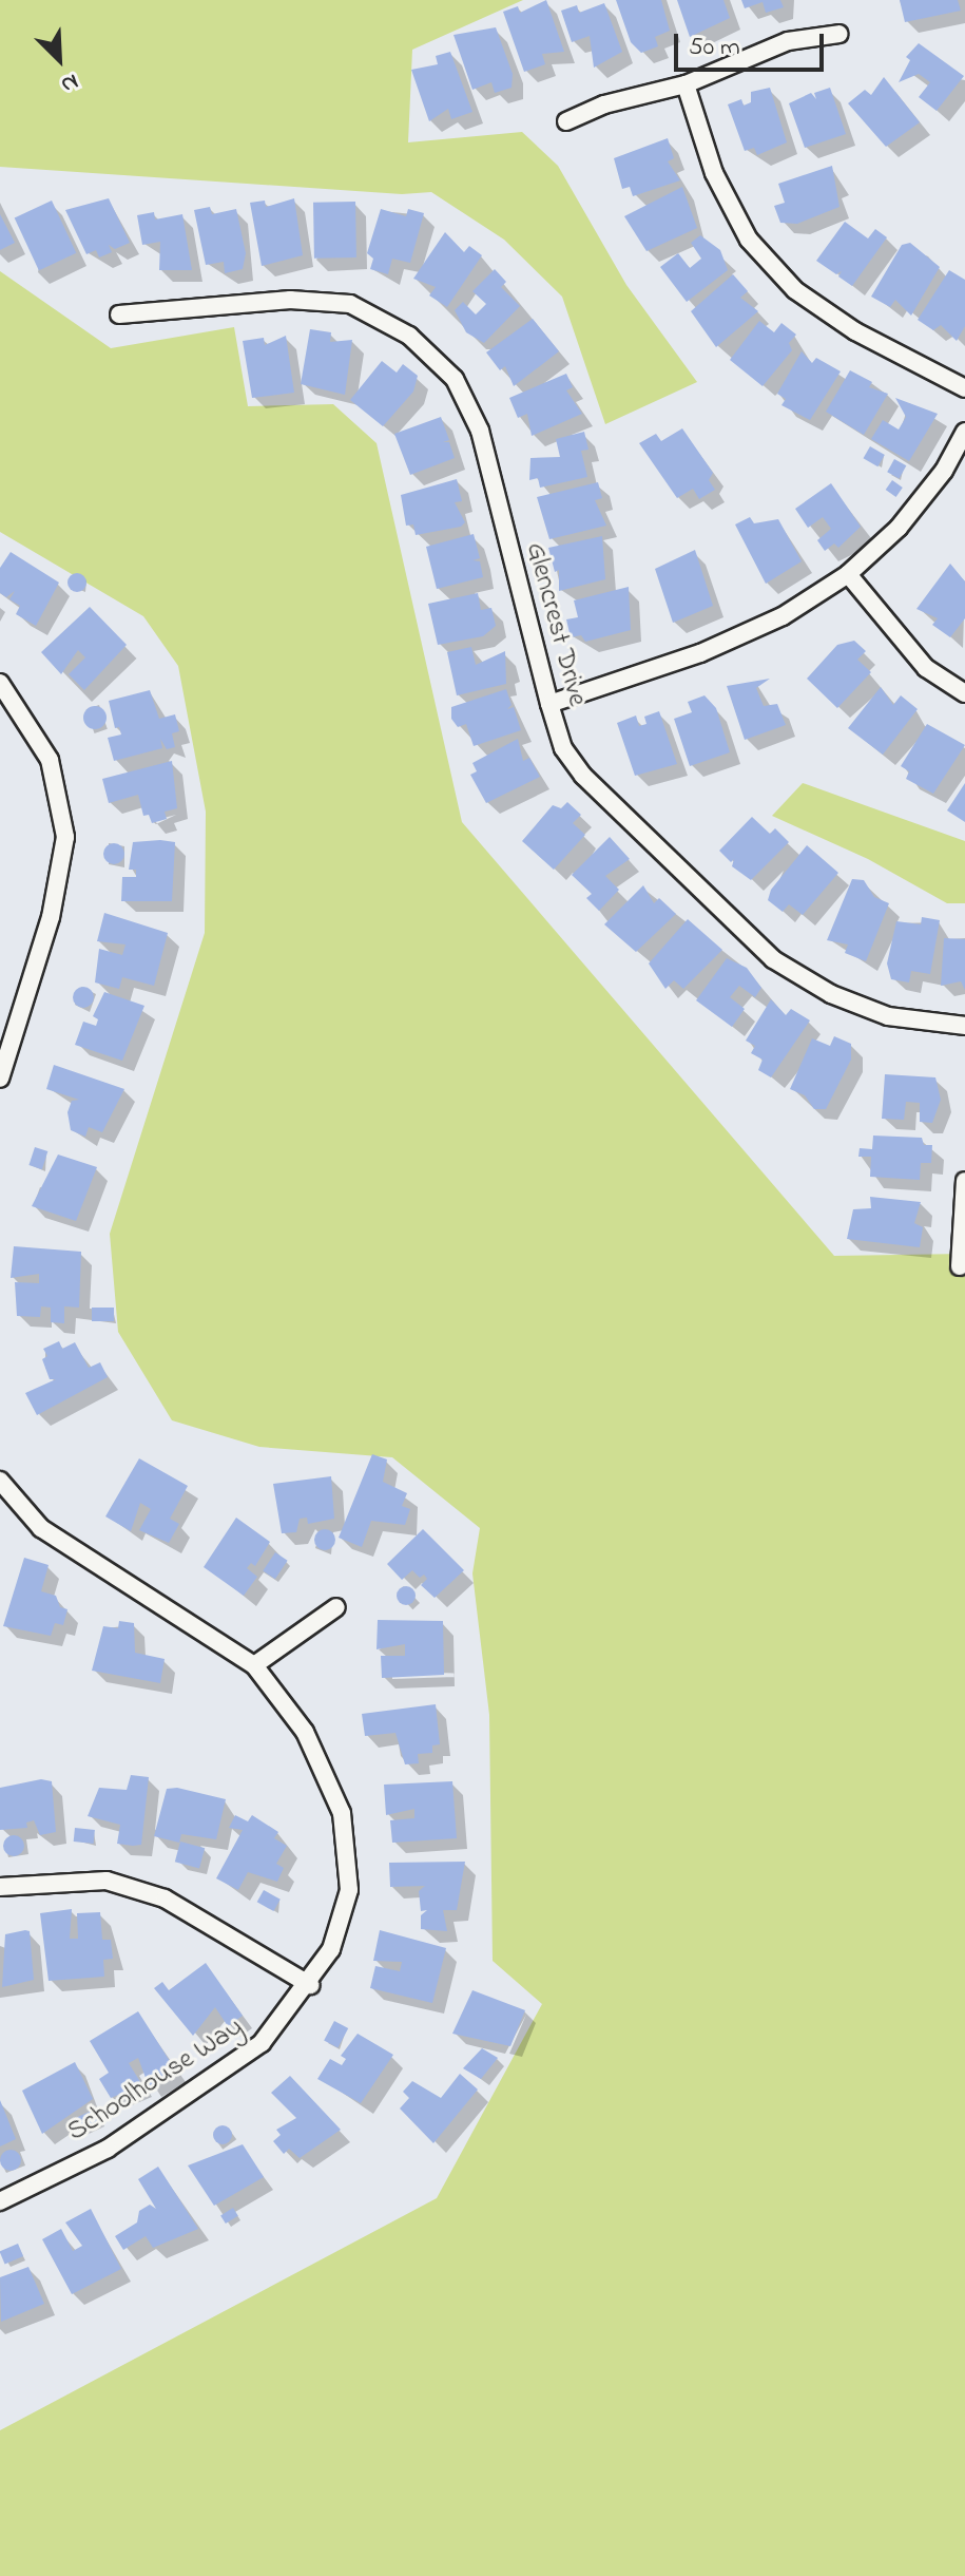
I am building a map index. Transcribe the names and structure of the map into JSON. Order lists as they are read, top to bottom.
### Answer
{
  "streets": {
    "street": ["Glencrest Drive", "Schoolhouse Way"]
  },
  "scale_bar": "50 m",
  "north": "bottom right"
}
